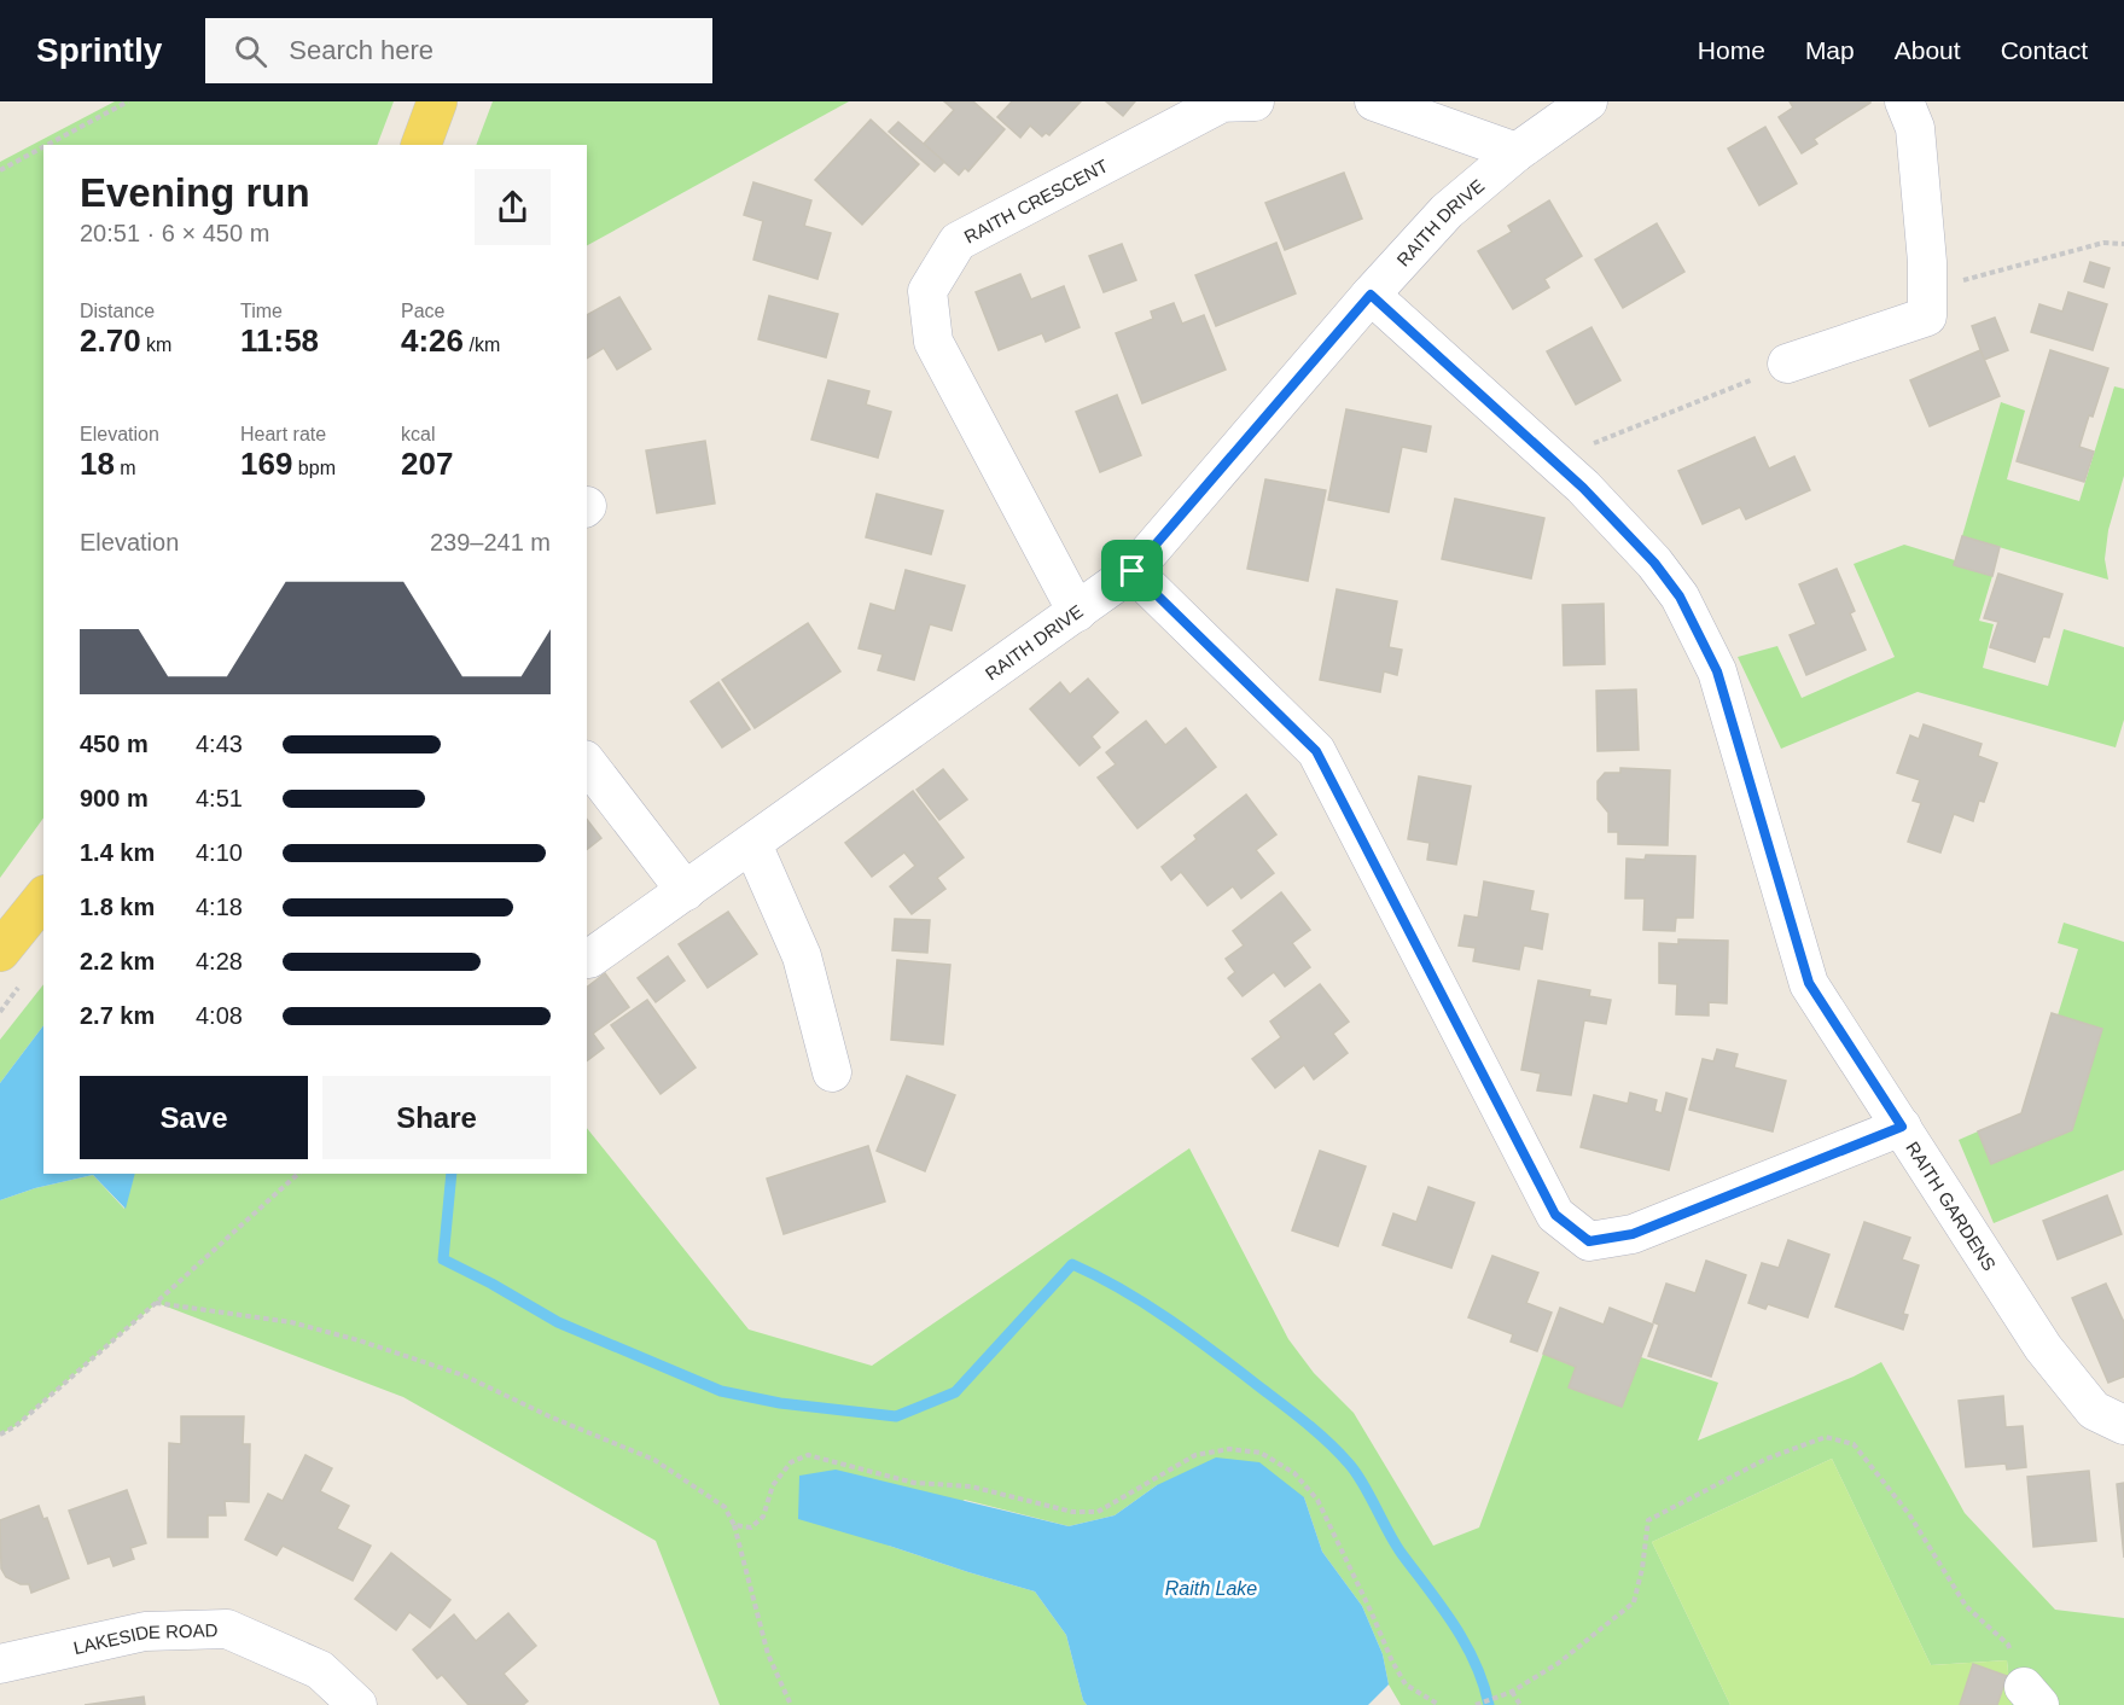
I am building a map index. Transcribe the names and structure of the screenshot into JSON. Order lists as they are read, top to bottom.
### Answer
{
  "streets": {
    "street": [
      "RAITH CRESCENT",
      "RAITH DRIVE",
      "RAITH GARDENS",
      "LAKESIDE ROAD"
    ]
  },
  "crossings": [
    ["RAITH CRESCENT", "RAITH DRIVE"],
    ["RAITH DRIVE", "RAITH GARDENS"]
  ],
  "water": ["Raith Lake"],
  "page": {
    "header": "Sprintly",
    "search": "Search here",
    "nav": [
      "Home",
      "Map",
      "About",
      "Contact"
    ],
    "heading": ["Evening run", "20:51 · 6 × 450 m"],
    "stats": [
      ["Distance", "2.70 km"],
      ["Time", "11:58"],
      ["Pace", "4:26 /km"],
      ["Elevation", "18 m"],
      ["Heart rate", "169 bpm"],
      ["kcal", "207"]
    ],
    "chart": ["Elevation", "239–241 m"],
    "list": [
      {
        "name": "450 m",
        "note": "4:43"
      },
      {
        "name": "900 m",
        "note": "4:51"
      },
      {
        "name": "1.4 km",
        "note": "4:10"
      },
      {
        "name": "1.8 km",
        "note": "4:18"
      },
      {
        "name": "2.2 km",
        "note": "4:28"
      },
      {
        "name": "2.7 km",
        "note": "4:08"
      }
    ],
    "buttons": ["Save", "Share"]
  }
}
